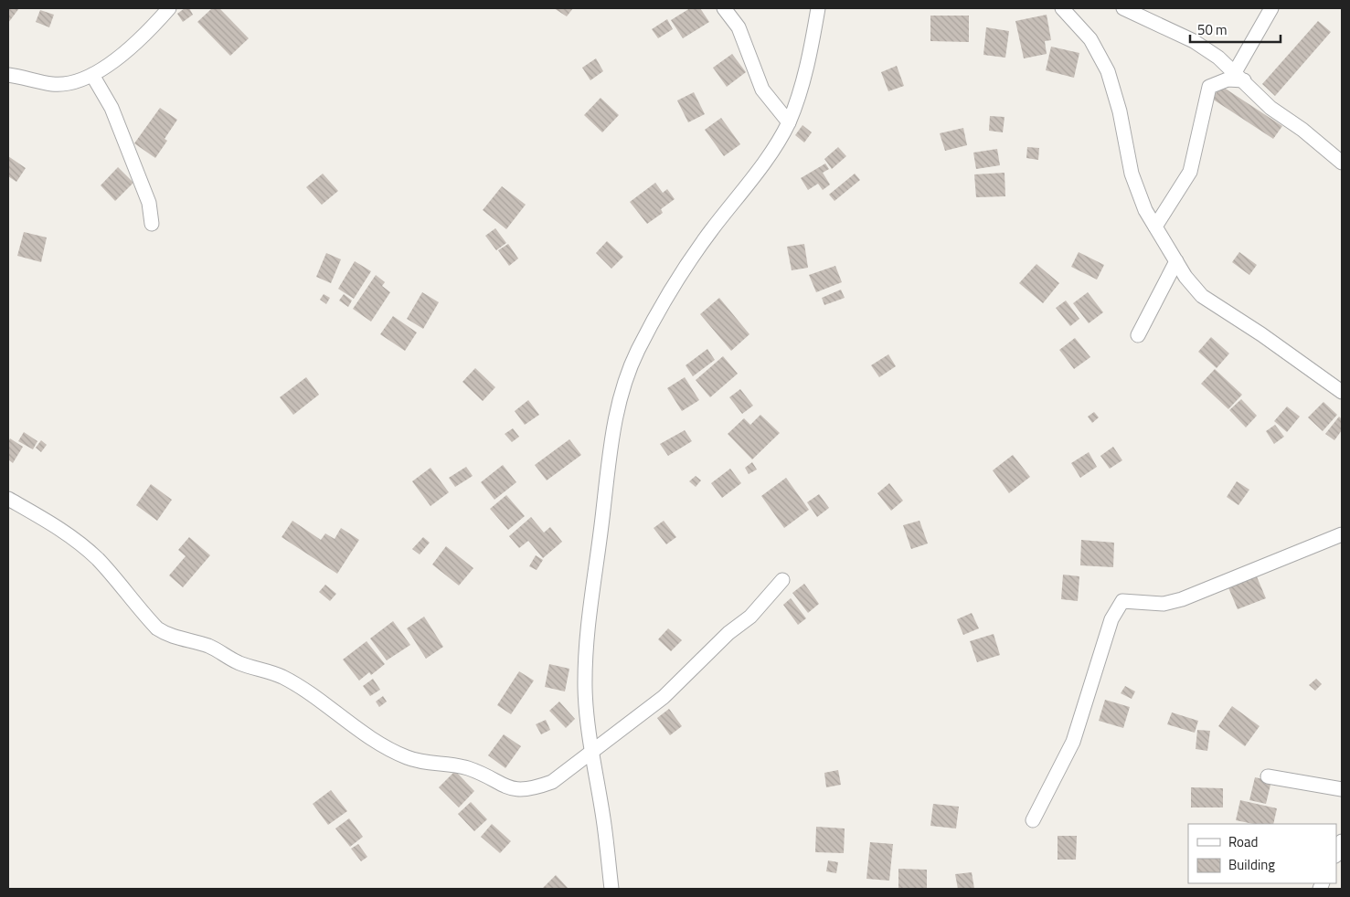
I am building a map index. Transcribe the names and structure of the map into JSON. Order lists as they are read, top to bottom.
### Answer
{
  "legend": ["Road", "Building"],
  "scale_bar": "50 m"
}
